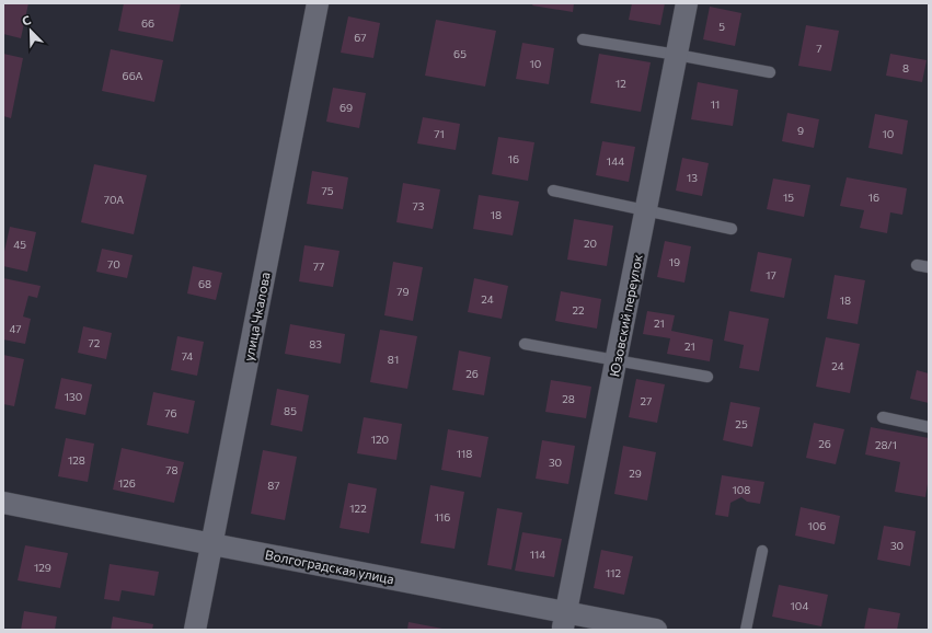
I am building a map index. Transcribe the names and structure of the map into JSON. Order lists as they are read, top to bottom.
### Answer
{
  "streets": {
    "street": ["Юзовский переулок", "улица Чкалова", "Волгоградская улица"]
  },
  "crossings": [
    ["Юзовский переулок", "Волгоградская улица"],
    ["улица Чкалова", "Волгоградская улица"]
  ],
  "house_numbers": [
    "66",
    "5",
    "67",
    "7",
    "65",
    "10",
    "8",
    "66А",
    "12",
    "11",
    "69",
    "9",
    "71",
    "10",
    "16",
    "144",
    "13",
    "75",
    "15",
    "16",
    "70А",
    "73",
    "18",
    "20",
    "45",
    "19",
    "70",
    "77",
    "17",
    "68",
    "79",
    "24",
    "18",
    "22",
    "21",
    "47",
    "72",
    "83",
    "21",
    "74",
    "81",
    "24",
    "26",
    "130",
    "28",
    "27",
    "85",
    "76",
    "25",
    "120",
    "26",
    "28/1",
    "118",
    "128",
    "30",
    "78",
    "29",
    "126",
    "87",
    "108",
    "122",
    "116",
    "106",
    "30",
    "114",
    "129",
    "112",
    "104"
  ],
  "north": "top left"
}
